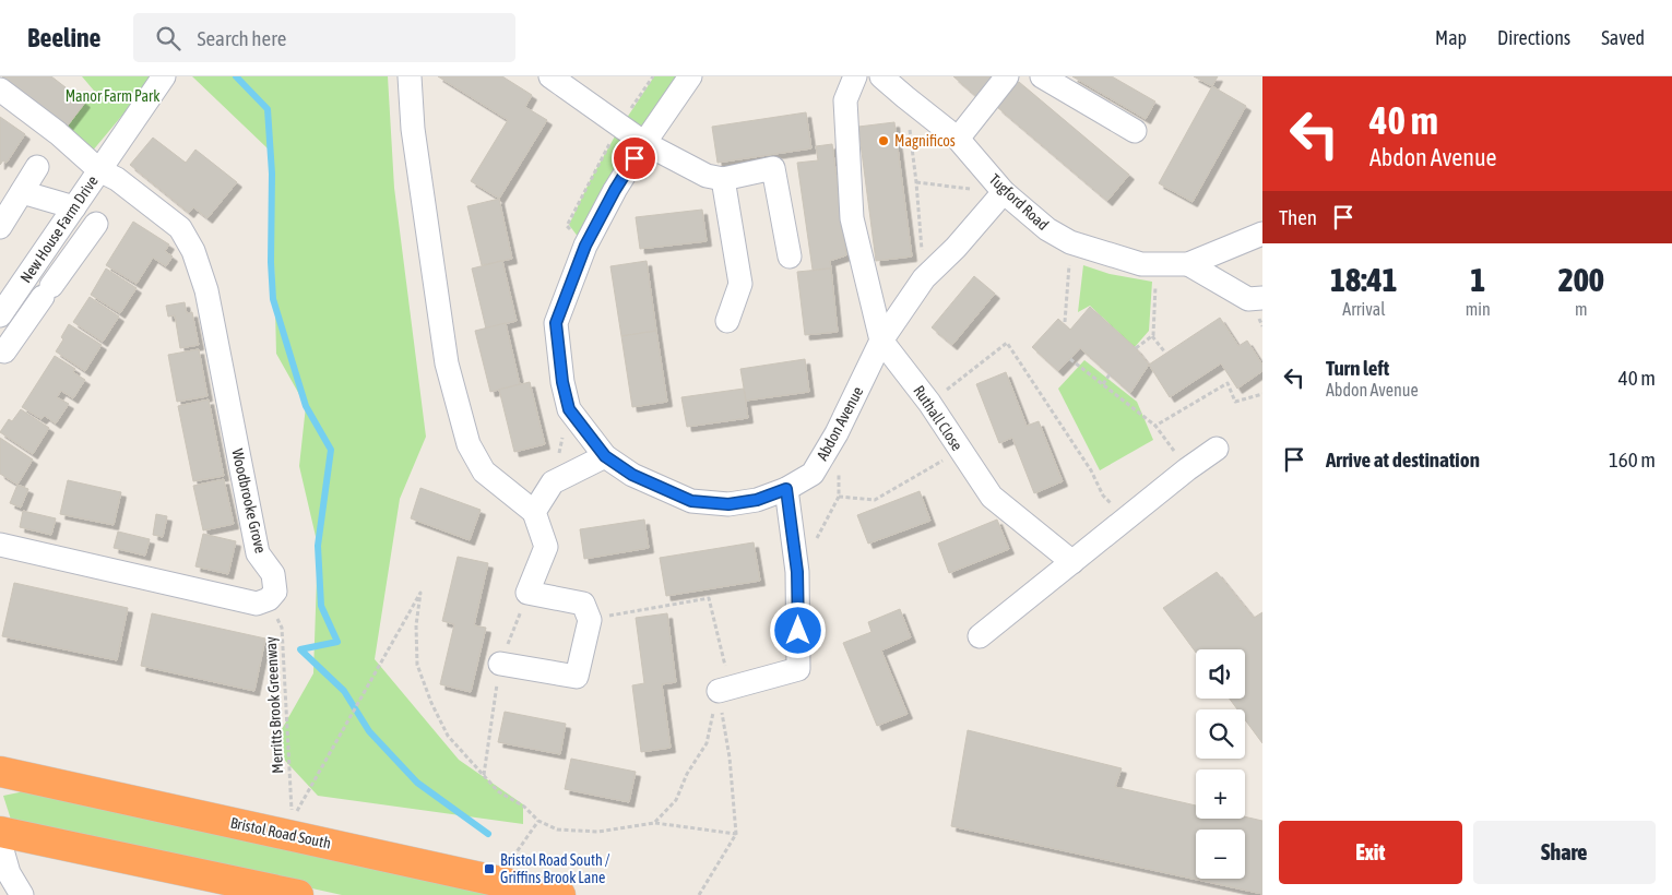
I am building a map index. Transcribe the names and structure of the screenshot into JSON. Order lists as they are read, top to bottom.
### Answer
{
  "streets": {
    "highway": ["Bristol Road South"],
    "street": [
      "Tugford Road",
      "New House Farm Drive",
      "Ruthall Close",
      "Abdon Avenue",
      "Woodbrooke Grove"
    ],
    "path": ["Merritts Brook Greenway"]
  },
  "crossings": [
    ["Tugford Road", "Abdon Avenue"],
    ["New House Farm Drive", "Woodbrooke Grove"],
    ["Ruthall Close", "Abdon Avenue"],
    ["Woodbrooke Grove", "Merritts Brook Greenway"],
    ["Merritts Brook Greenway", "Bristol Road South"]
  ],
  "parks": ["Manor Farm Park"],
  "places": {
    "other": ["Magnificos"],
    "transit": ["Bristol Road South / Griffins Brook Lane"]
  },
  "page": {
    "header": "Beeline",
    "search": "Search here",
    "nav": ["Map", "Directions", "Saved"],
    "turn": ["40 m", "Abdon Avenue"],
    "then": "Then",
    "eta": [
      "18:41",
      "Arrival",
      "1",
      "min",
      "200",
      "m"
    ],
    "list": [
      {
        "name": "Turn left",
        "note": "Abdon Avenue",
        "value": "40 m"
      },
      {
        "name": "Arrive at destination",
        "value": "160 m"
      }
    ],
    "map_buttons": ["+", "−"],
    "buttons": ["Exit", "Share"]
  }
}
